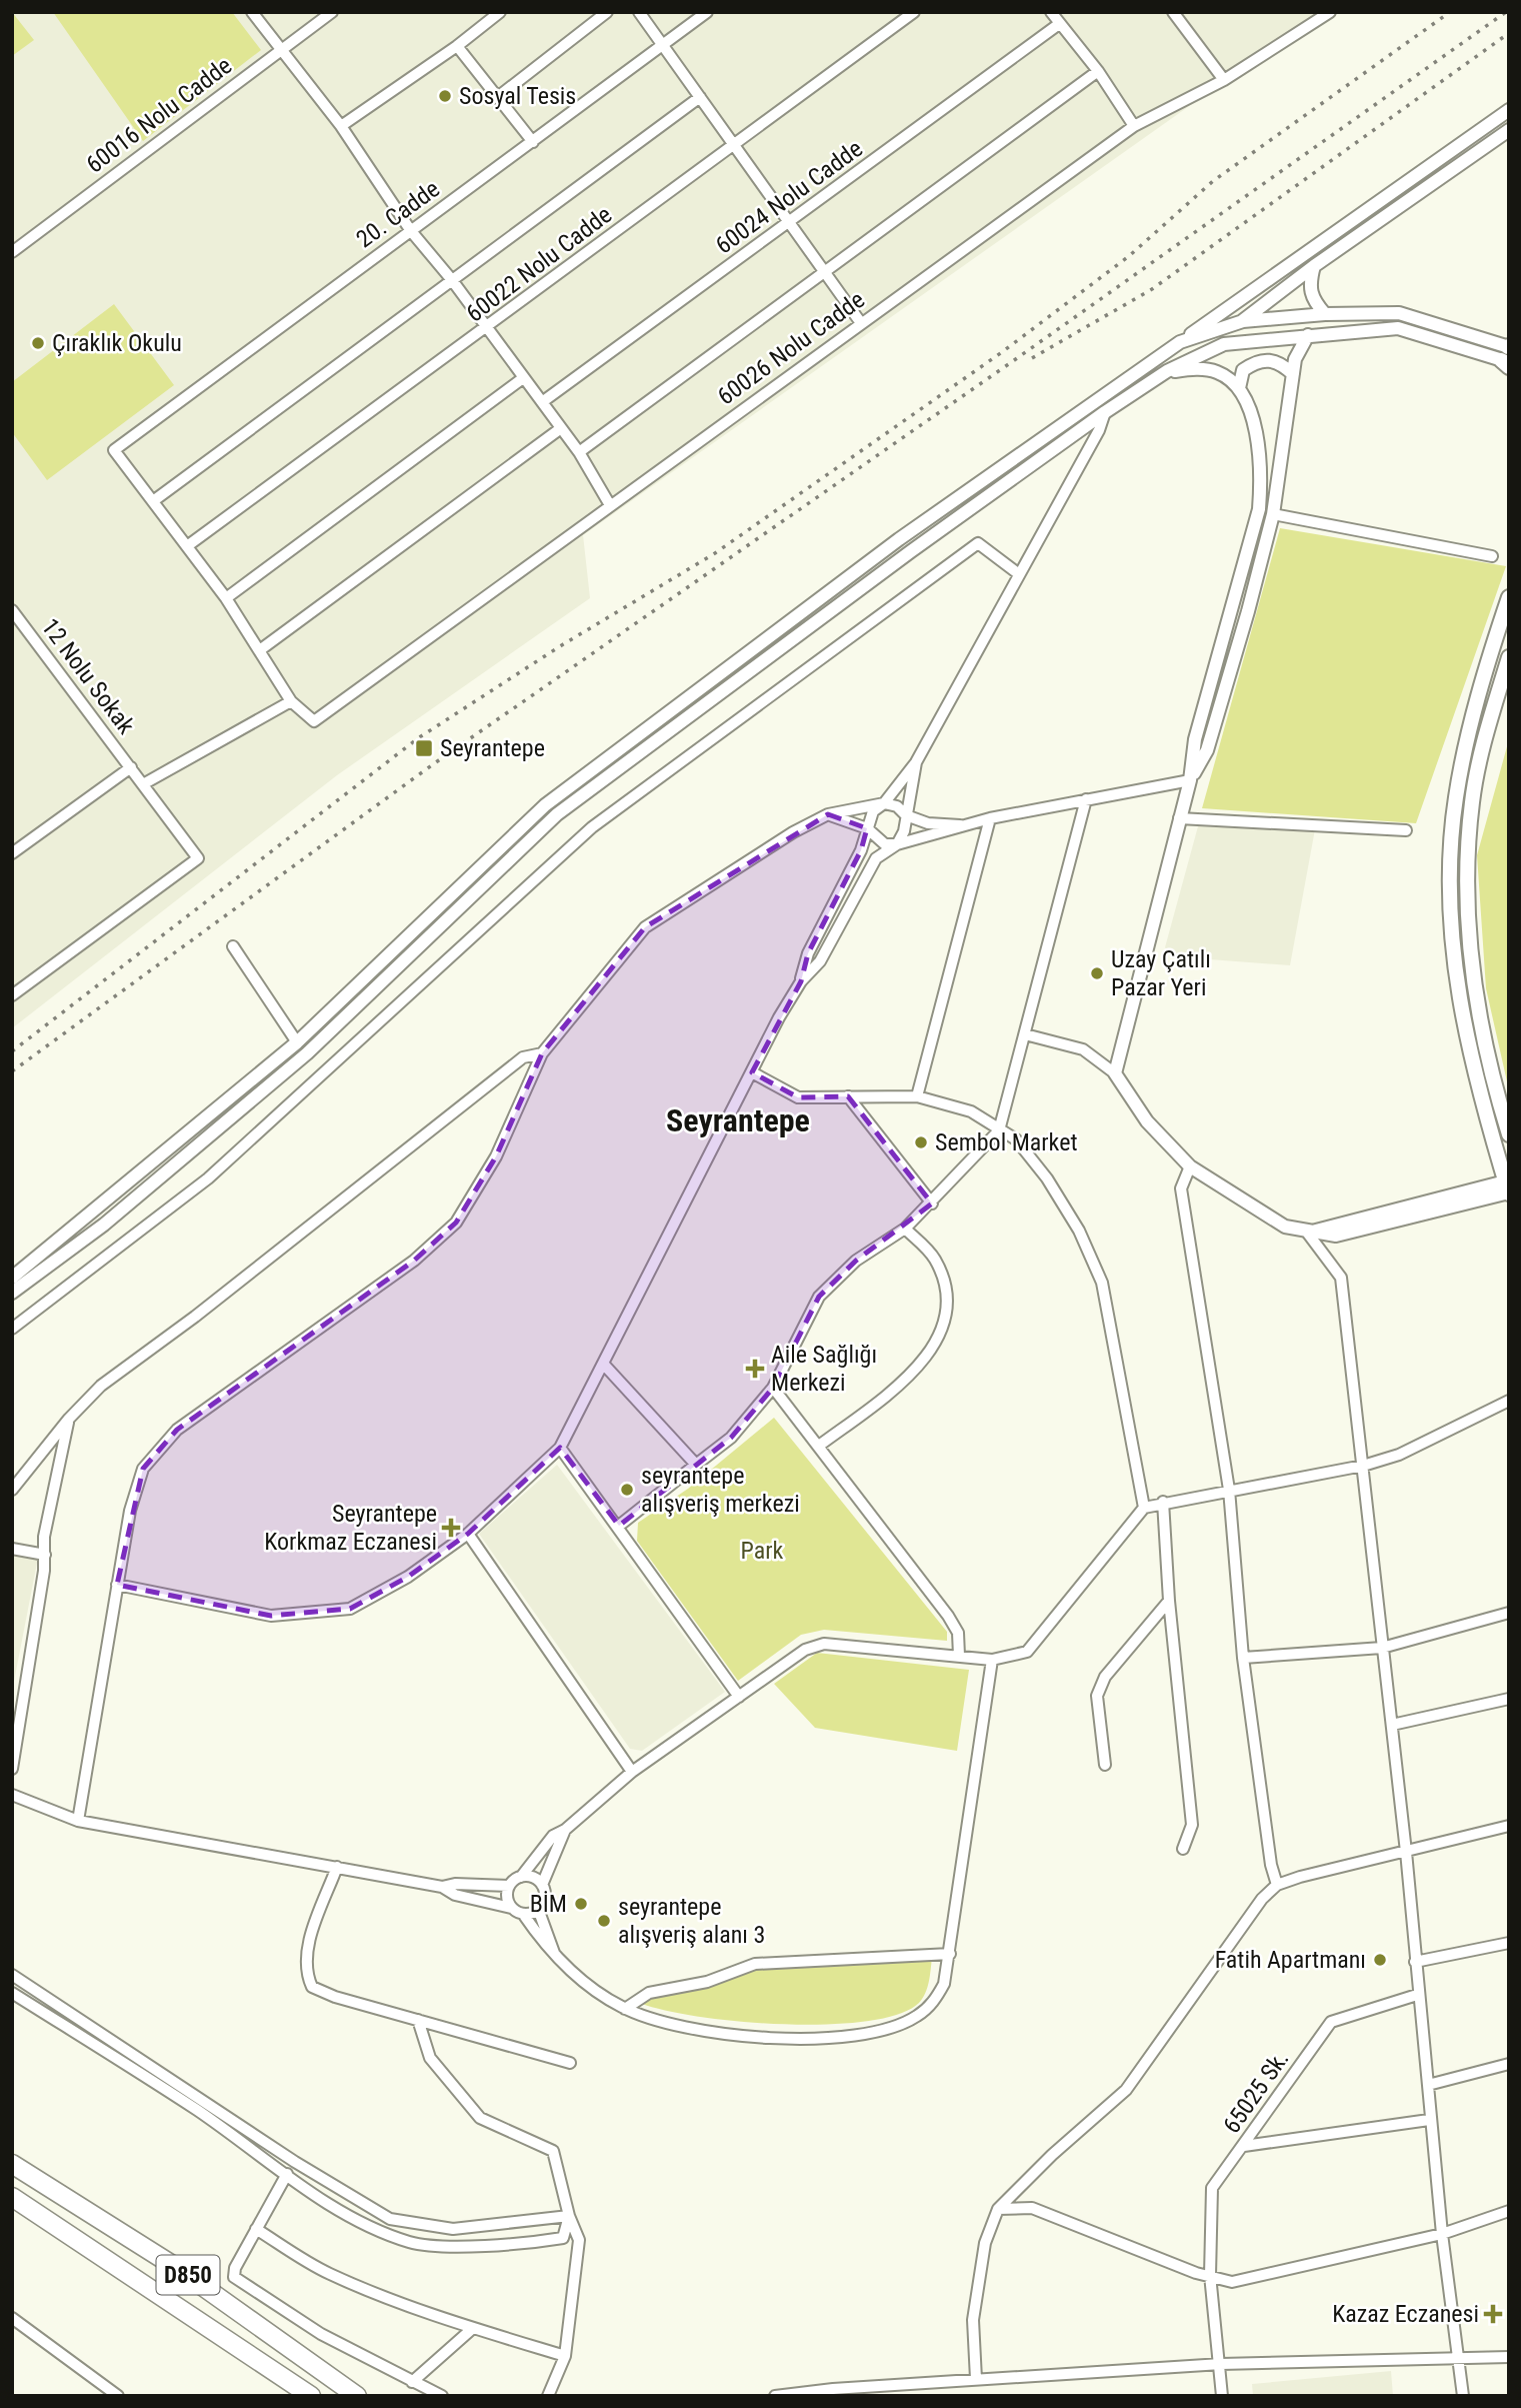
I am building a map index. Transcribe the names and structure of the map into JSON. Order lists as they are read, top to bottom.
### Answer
{
  "streets": {
    "highway": ["D850"],
    "street": [
      "60016 Nolu Cadde",
      "60024 Nolu Cadde",
      "20. Cadde",
      "60022 Nolu Cadde",
      "60026 Nolu Cadde",
      "12 Nolu Sokak",
      "65025 Sk."
    ]
  },
  "districts": ["Seyrantepe"],
  "parks": ["Park"],
  "places": {
    "other": [
      "Sosyal Tesis",
      "Çıraklık Okulu",
      "Uzay Çatılı Pazar Yeri",
      "Sembol Market",
      "seyrantepe alışveriş merkezi",
      "BİM",
      "seyrantepe alışveriş alanı 3",
      "Fatih Apartmanı"
    ],
    "transit": ["Seyrantepe"],
    "health": ["Aile Sağlığı Merkezi", "Seyrantepe Korkmaz Eczanesi", "Kazaz Eczanesi"]
  }
}
